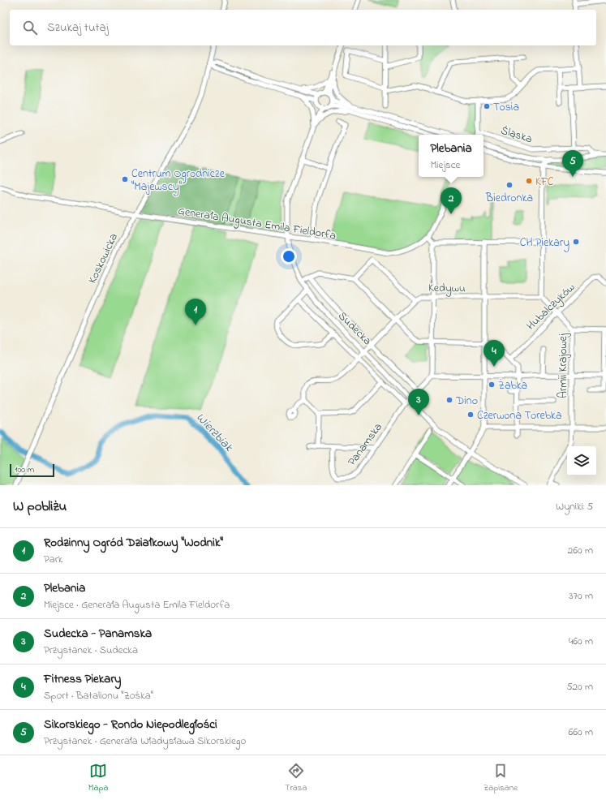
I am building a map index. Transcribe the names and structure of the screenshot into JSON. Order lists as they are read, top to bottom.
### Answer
{
  "streets": {
    "street": [
      "Śląska",
      "Generała Augusta Emila Fieldorfa",
      "Koskowicka",
      "Kedywu",
      "Hubalczyków",
      "Sudecka",
      "Armii Krajowej",
      "Panamska"
    ]
  },
  "crossings": [
    ["Generała Augusta Emila Fieldorfa", "Koskowicka"],
    ["Generała Augusta Emila Fieldorfa", "Sudecka"],
    ["Kedywu", "Sudecka"],
    ["Kedywu", "Armii Krajowej"],
    ["Hubalczyków", "Armii Krajowej"],
    ["Sudecka", "Panamska"]
  ],
  "water": ["Wierzbiak"],
  "places": [
    "Tosia",
    "Centrum Ogrodnicze \"Majewscy\"",
    "KFC",
    "Biedronka",
    "CH Piekary",
    "Żabka",
    "Dino",
    "Czerwona Torebka"
  ],
  "scale_bar": "100 m",
  "page": {
    "search": "Szukaj tutaj",
    "popup": ["Plebania", "Miejsce"],
    "pins": [
      "5",
      "2",
      "1",
      "4",
      "3"
    ],
    "scale": "100 m",
    "heading": ["W pobliżu", "Wyniki: 5"],
    "list": [
      {
        "mark": "1",
        "name": "Rodzinny Ogród Działkowy \"Wodnik\"",
        "note": "Park",
        "value": "260 m"
      },
      {
        "mark": "2",
        "name": "Plebania",
        "note": "Miejsce · Generała Augusta Emila Fieldorfa",
        "value": "370 m"
      },
      {
        "mark": "3",
        "name": "Sudecka - Panamska",
        "note": "Przystanek · Sudecka",
        "value": "460 m"
      },
      {
        "mark": "4",
        "name": "Fitness Piekary",
        "note": "Sport · Batalionu \"Zośka\"",
        "value": "520 m"
      },
      {
        "mark": "5",
        "name": "Sikorskiego - Rondo Niepodległości",
        "note": "Przystanek · Generała Władysława Sikorskiego",
        "value": "660 m"
      }
    ],
    "nav": ["Mapa", "Trasa", "Zapisane"]
  }
}
